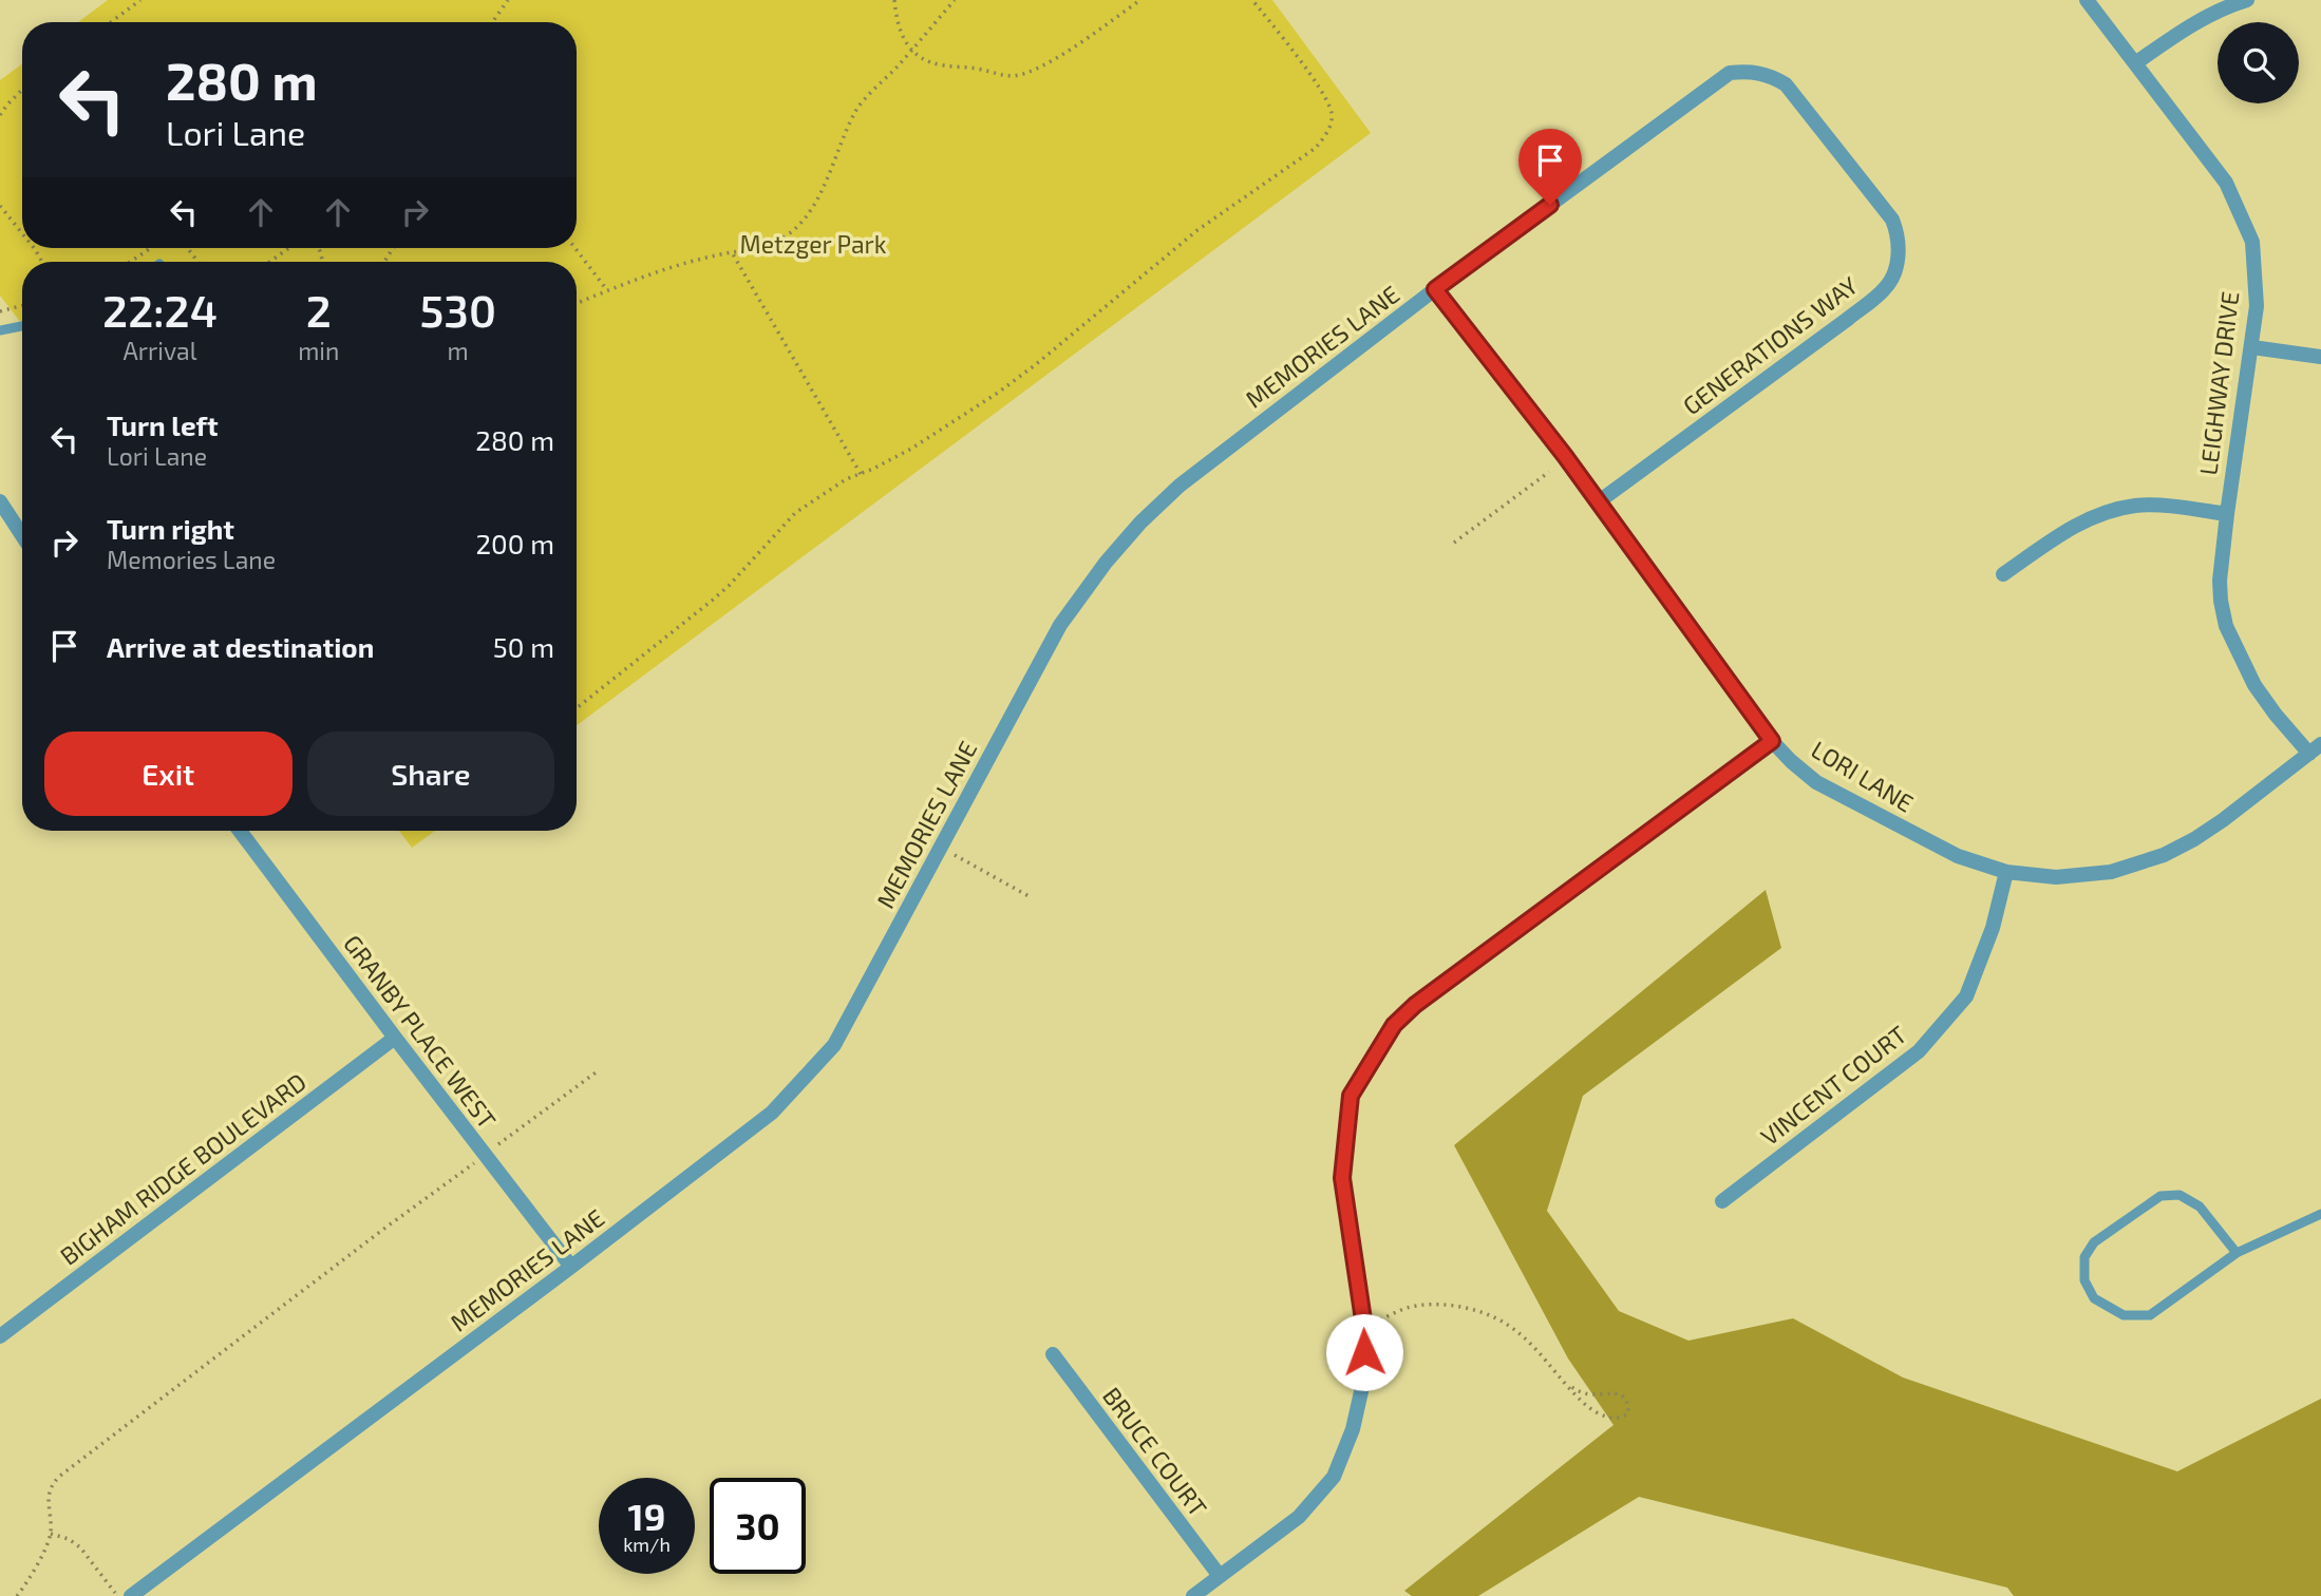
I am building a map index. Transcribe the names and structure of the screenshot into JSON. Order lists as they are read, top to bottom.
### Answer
{
  "streets": {
    "street": [
      "GENERATIONS WAY",
      "MEMORIES LANE",
      "LEIGHWAY DRIVE",
      "LORI LANE",
      "GRANBY PLACE WEST",
      "VINCENT COURT",
      "BIGHAM RIDGE BOULEVARD",
      "BRUCE COURT"
    ]
  },
  "crossings": [
    ["GENERATIONS WAY", "MEMORIES LANE"],
    ["GENERATIONS WAY", "LORI LANE"],
    ["MEMORIES LANE", "LORI LANE"],
    ["MEMORIES LANE", "GRANBY PLACE WEST"],
    ["LEIGHWAY DRIVE", "LORI LANE"],
    ["LORI LANE", "VINCENT COURT"],
    ["GRANBY PLACE WEST", "BIGHAM RIDGE BOULEVARD"]
  ],
  "parks": ["Metzger Park"],
  "page": {
    "turn": ["280 m", "Lori Lane"],
    "eta": [
      "22:24",
      "Arrival",
      "2",
      "min",
      "530",
      "m"
    ],
    "list": [
      {
        "name": "Turn left",
        "note": "Lori Lane",
        "value": "280 m"
      },
      {
        "name": "Turn right",
        "note": "Memories Lane",
        "value": "200 m"
      },
      {
        "name": "Arrive at destination",
        "value": "50 m"
      }
    ],
    "buttons": ["Exit", "Share"],
    "speed": "19 km/h",
    "limit": "30"
  }
}
